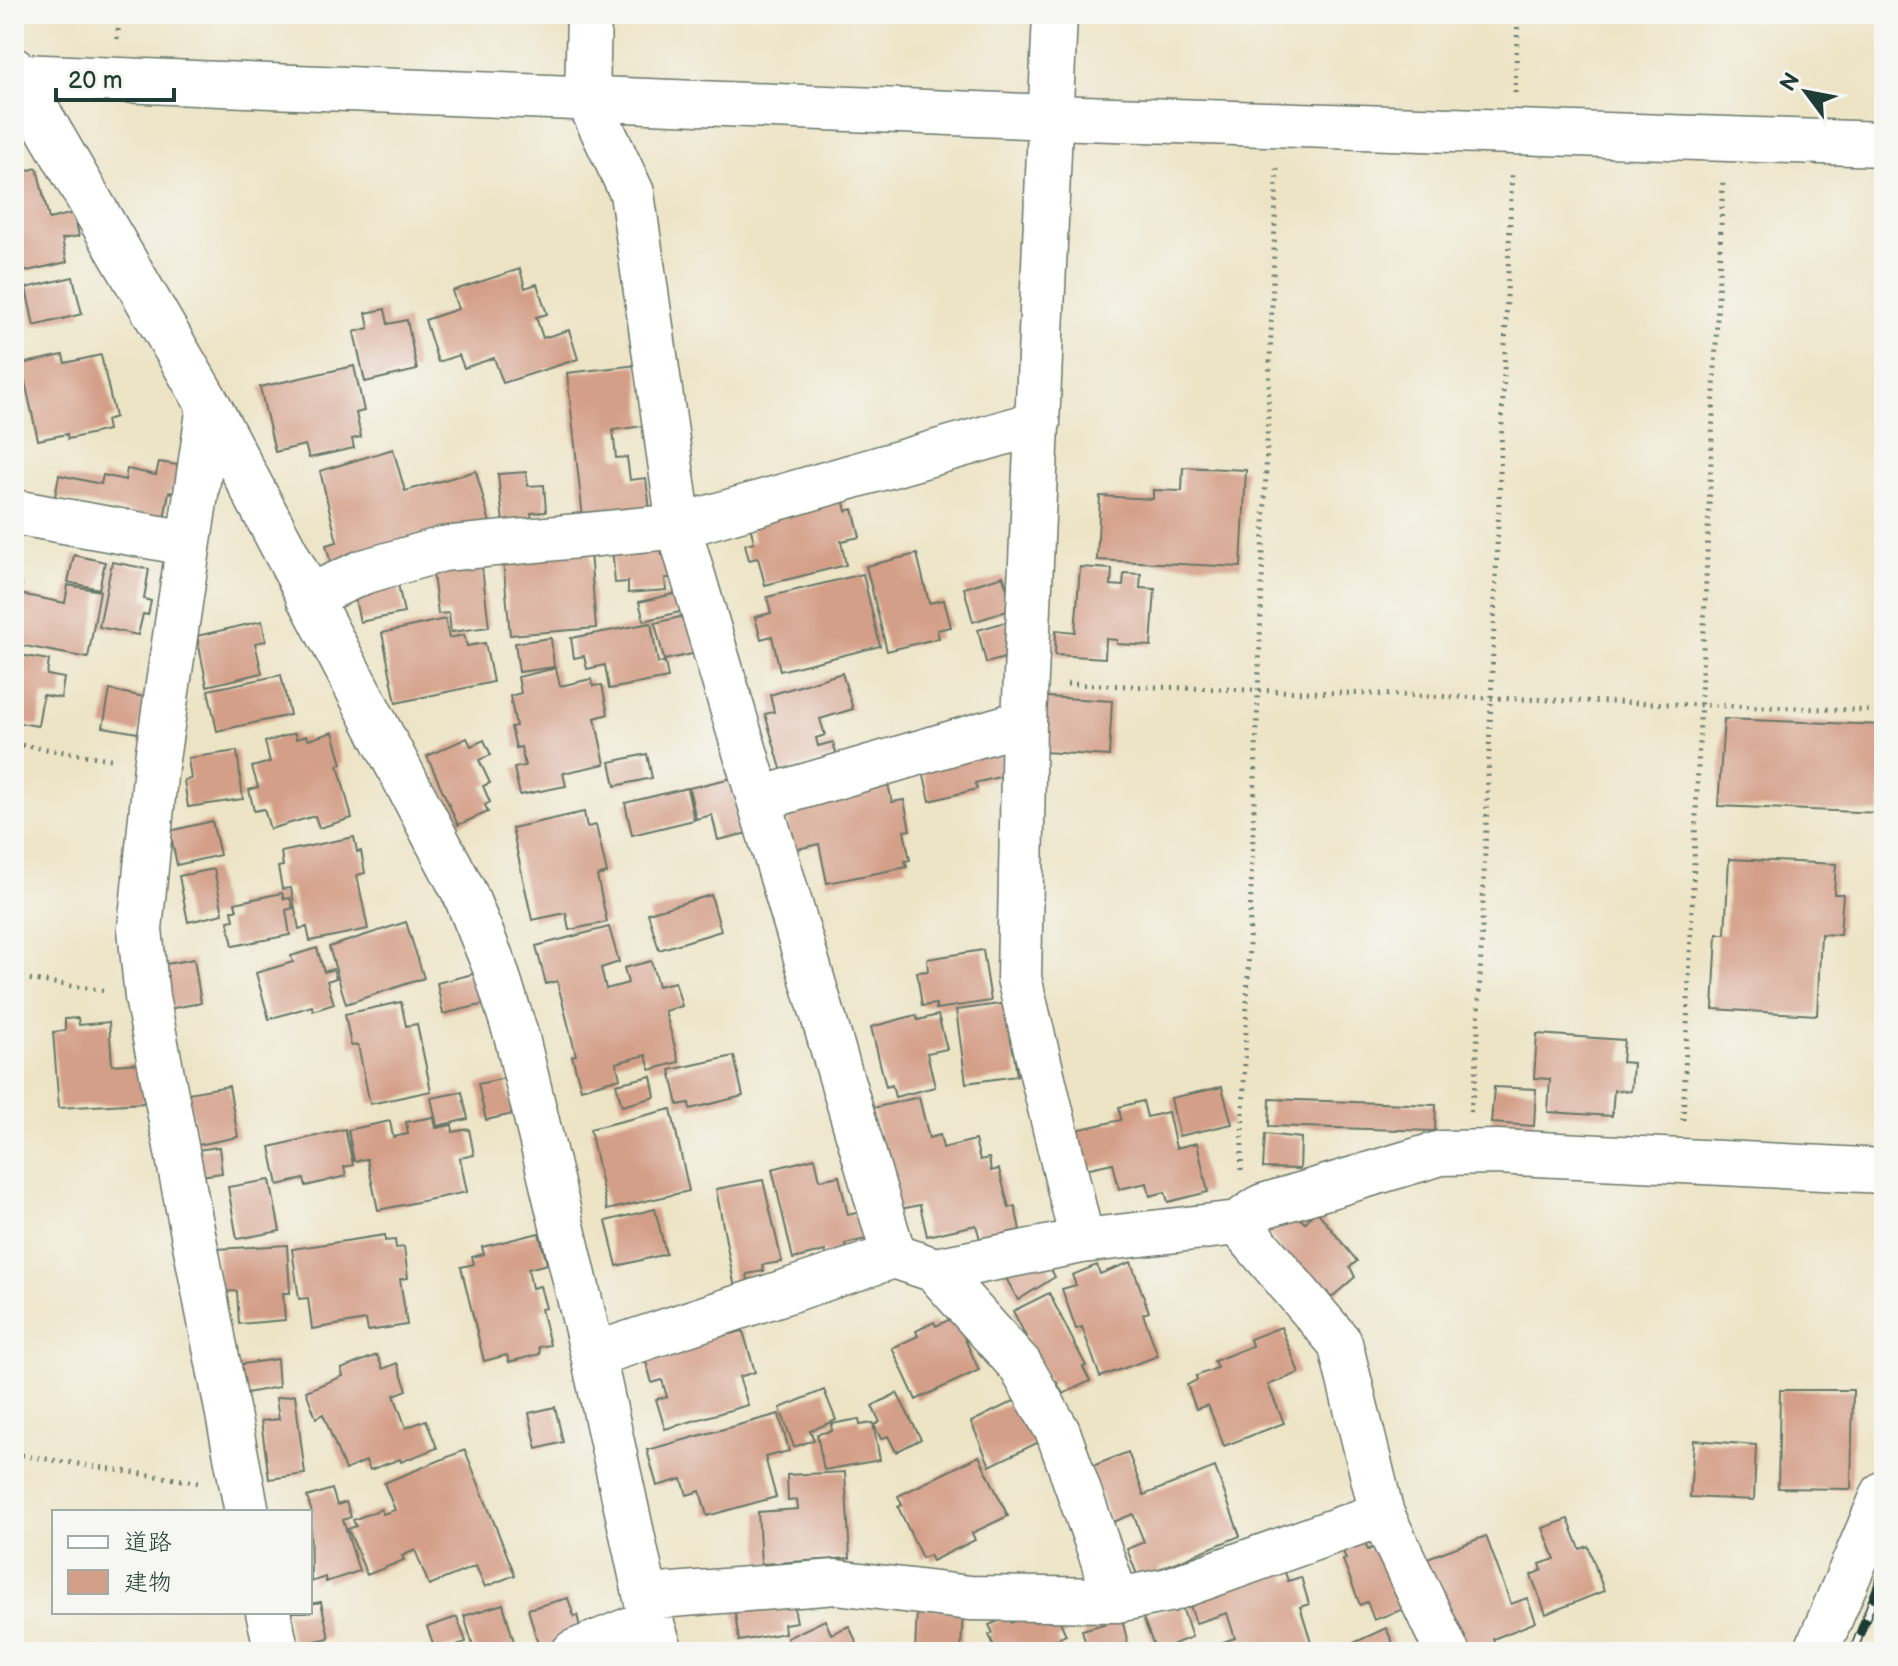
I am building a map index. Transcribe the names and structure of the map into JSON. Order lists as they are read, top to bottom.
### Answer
{
  "legend": ["道路", "建物"],
  "scale_bar": "20 m",
  "north": "top left"
}
